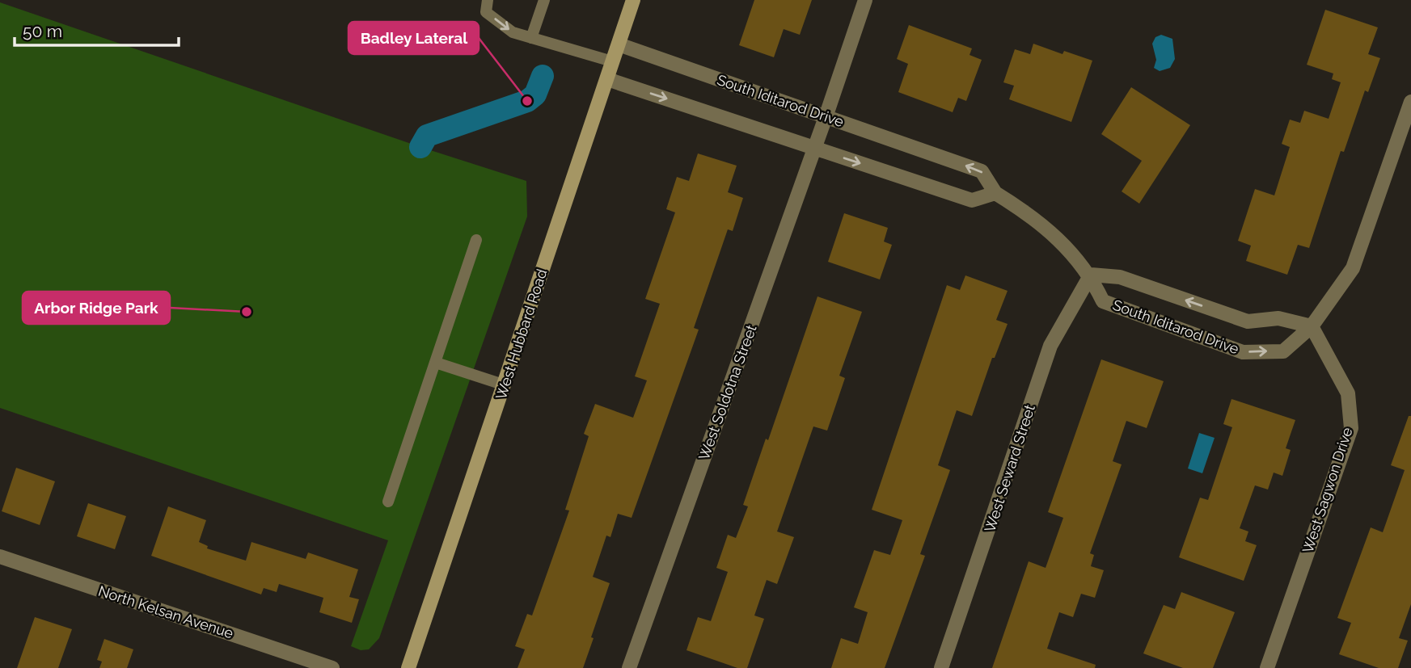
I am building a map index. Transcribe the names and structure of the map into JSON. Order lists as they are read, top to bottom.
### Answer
{
  "streets": {
    "street": [
      "South Iditarod Drive",
      "West Hubbard Road",
      "West Soldotna Street",
      "West Seward Street",
      "West Sagwon Drive",
      "North Kelsan Avenue"
    ]
  },
  "crossings": [
    ["South Iditarod Drive", "West Hubbard Road"],
    ["South Iditarod Drive", "West Soldotna Street"],
    ["South Iditarod Drive", "West Seward Street"],
    ["South Iditarod Drive", "West Sagwon Drive"]
  ],
  "places": ["Badley Lateral", "Arbor Ridge Park"],
  "scale_bar": "50 m"
}
